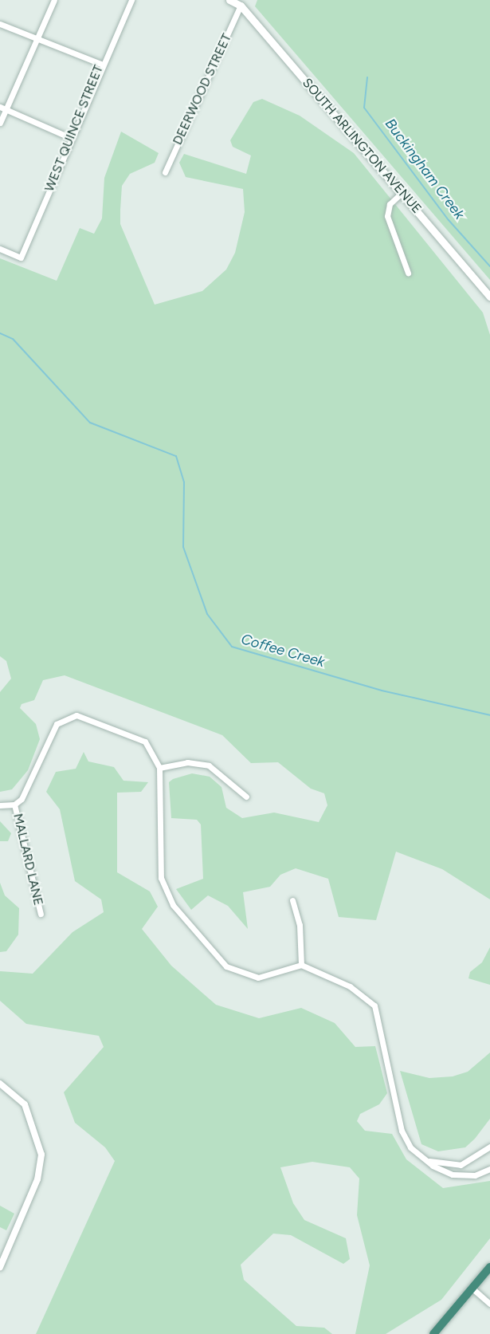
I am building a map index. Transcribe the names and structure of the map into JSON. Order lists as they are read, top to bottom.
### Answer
{
  "streets": {
    "main road": ["SOUTH ARLINGTON AVENUE"],
    "street": ["DEERWOOD STREET", "WEST QUINCE STREET", "MALLARD LANE"]
  },
  "crossings": [
    ["DEERWOOD STREET", "SOUTH ARLINGTON AVENUE"]
  ],
  "water": ["Buckingham Creek", "Coffee Creek"]
}
